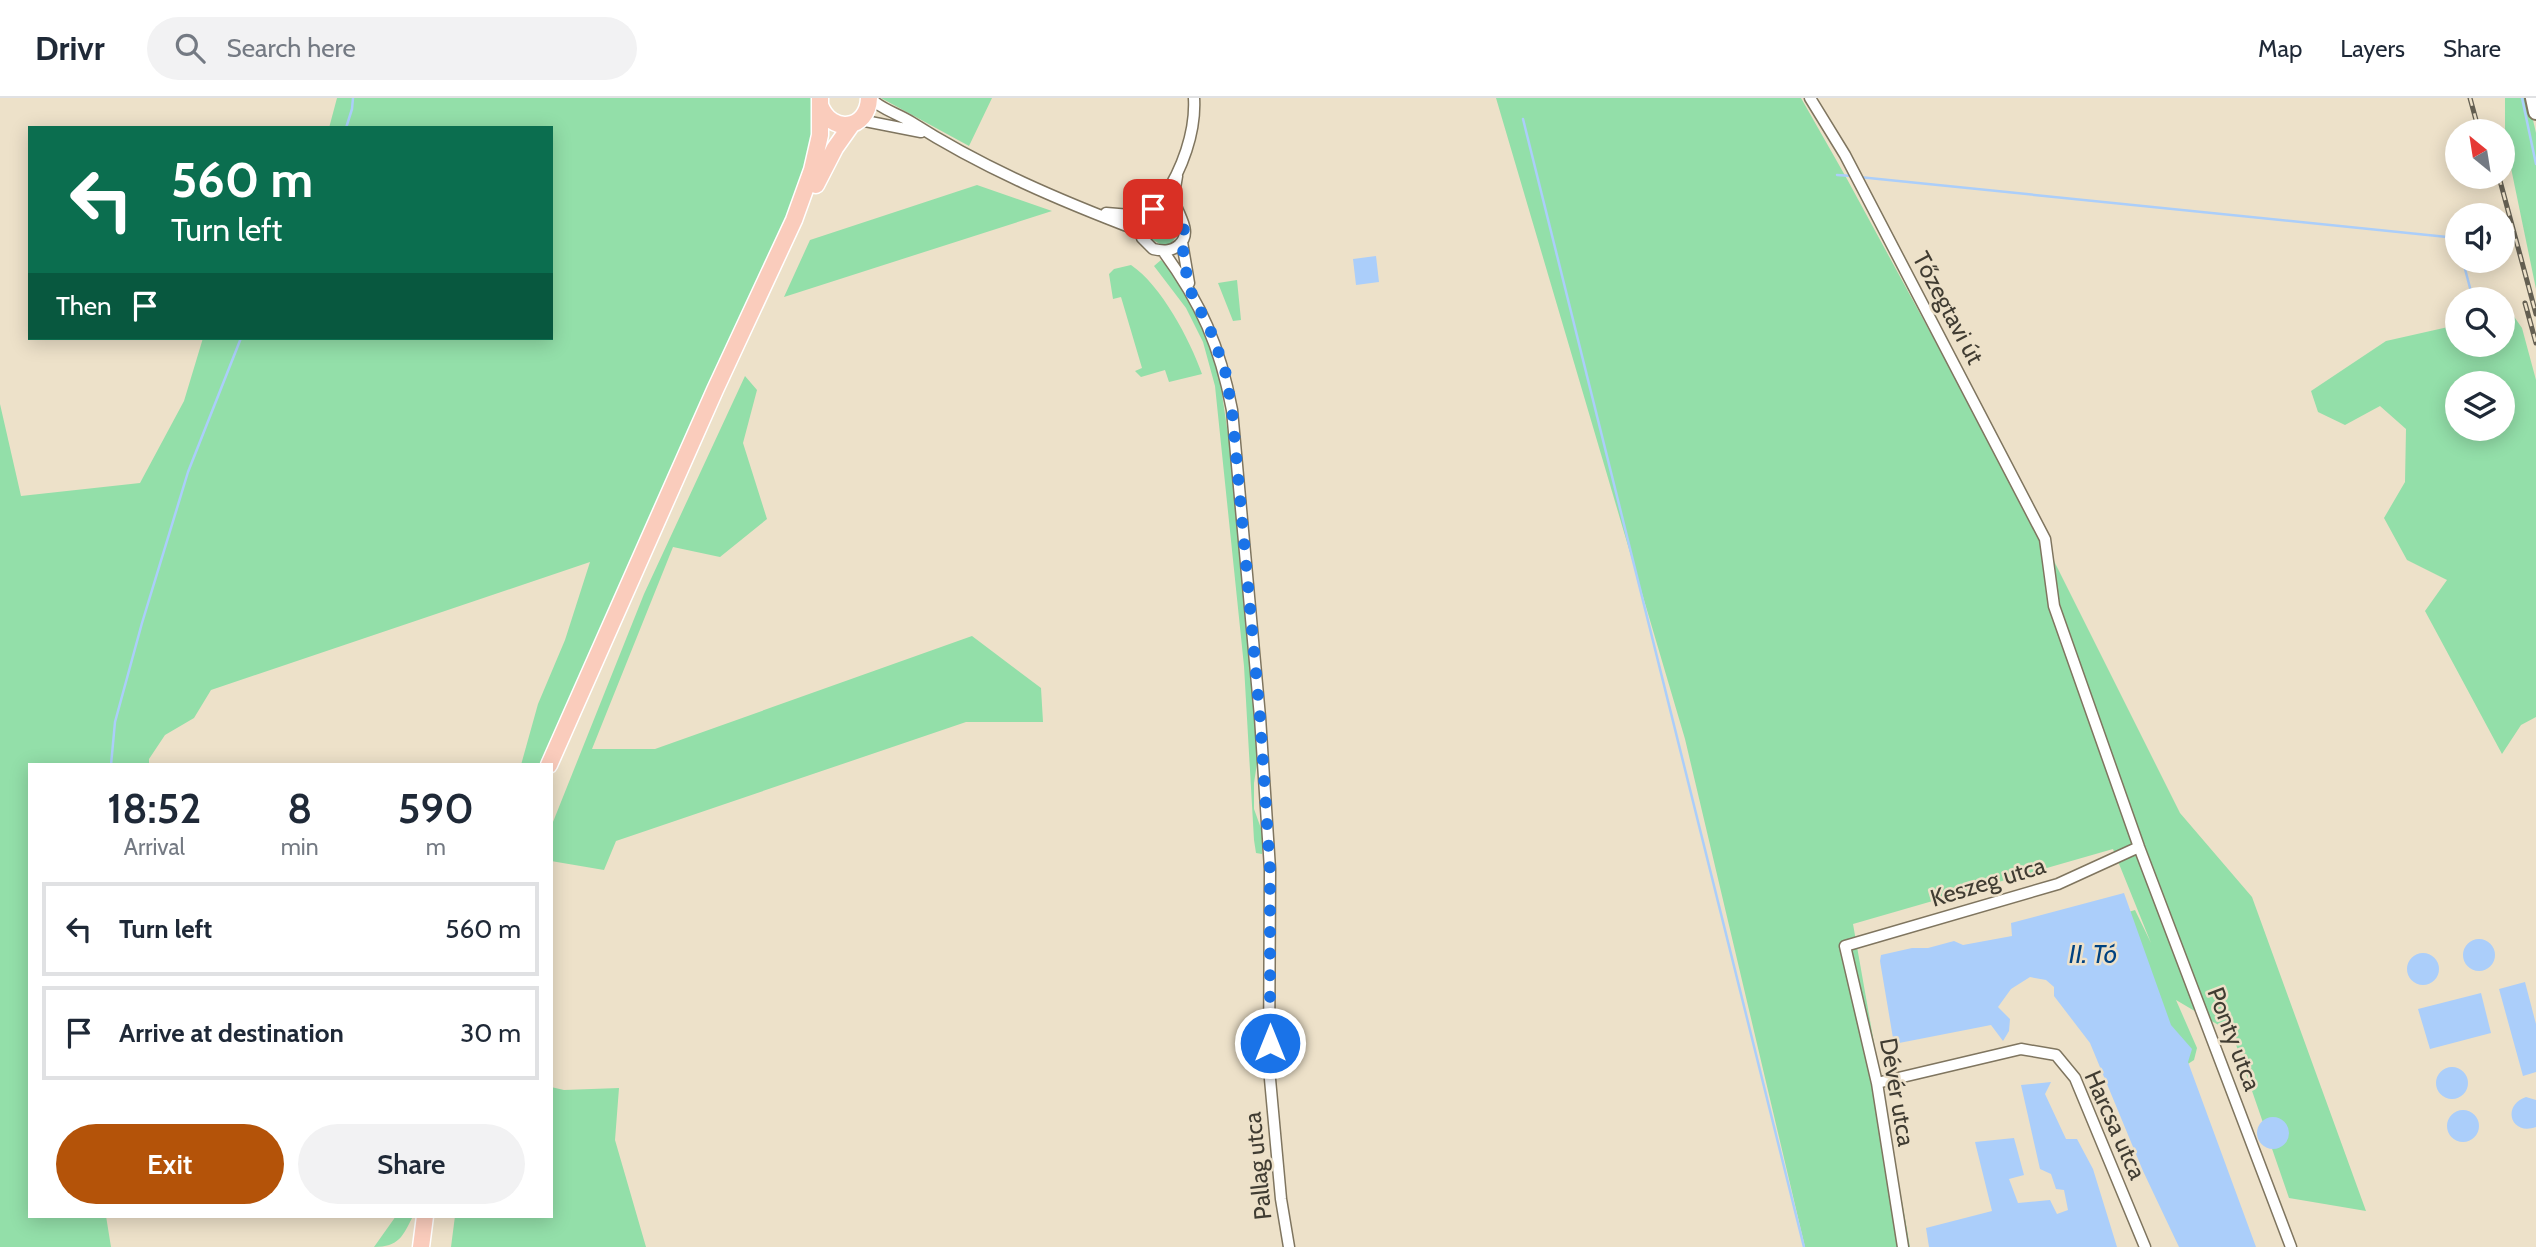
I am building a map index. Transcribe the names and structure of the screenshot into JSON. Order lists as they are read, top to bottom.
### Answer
{
  "streets": {
    "street": [
      "Tőzegtavi út",
      "Keszeg utca",
      "Ponty utca",
      "Dévér utca",
      "Harcsa utca",
      "Pallag utca"
    ]
  },
  "crossings": [
    ["Tőzegtavi út", "Keszeg utca"],
    ["Tőzegtavi út", "Ponty utca"],
    ["Keszeg utca", "Ponty utca"],
    ["Keszeg utca", "Dévér utca"],
    ["Dévér utca", "Harcsa utca"]
  ],
  "water": ["II. Tó"],
  "north": "top left",
  "page": {
    "header": "Drivr",
    "search": "Search here",
    "nav": ["Map", "Layers", "Share"],
    "turn": ["560 m", "Turn left"],
    "then": "Then",
    "eta": [
      "18:52",
      "Arrival",
      "8",
      "min",
      "590",
      "m"
    ],
    "list": [
      {
        "name": "Turn left",
        "value": "560 m"
      },
      {
        "name": "Arrive at destination",
        "value": "30 m"
      }
    ],
    "buttons": ["Exit", "Share"]
  }
}
